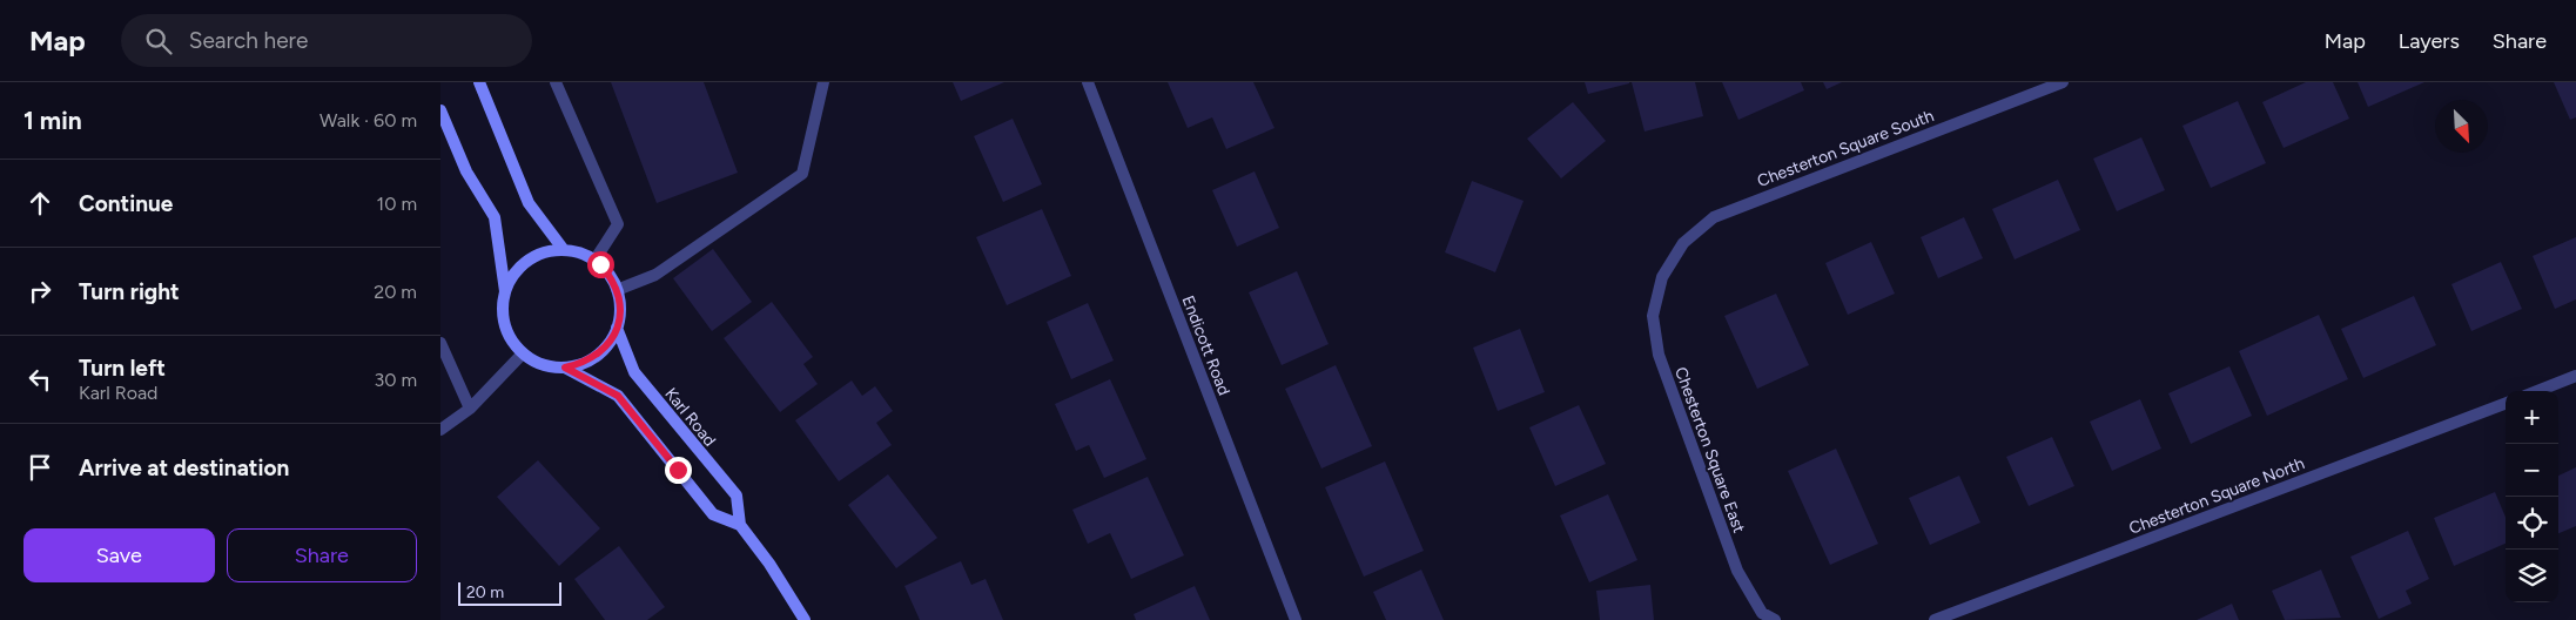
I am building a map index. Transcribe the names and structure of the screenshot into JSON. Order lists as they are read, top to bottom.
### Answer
{
  "streets": {
    "street": [
      "Chesterton Square South",
      "Endicott Road",
      "Karl Road",
      "Chesterton Square East",
      "Chesterton Square North"
    ]
  },
  "crossings": [
    ["Chesterton Square South", "Chesterton Square East"]
  ],
  "scale_bar": "20 m",
  "north": "bottom right",
  "page": {
    "header": "Map",
    "search": "Search here",
    "nav": ["Map", "Layers", "Share"],
    "heading": ["1 min", "Walk · 60 m"],
    "list": [
      ["Continue", "10 m"],
      ["Turn right", "20 m"],
      ["Turn left", "Karl Road", "30 m"],
      "Arrive at destination"
    ],
    "map_buttons": ["+", "−"],
    "buttons": ["Save", "Share"],
    "scale": "20 m"
  }
}
